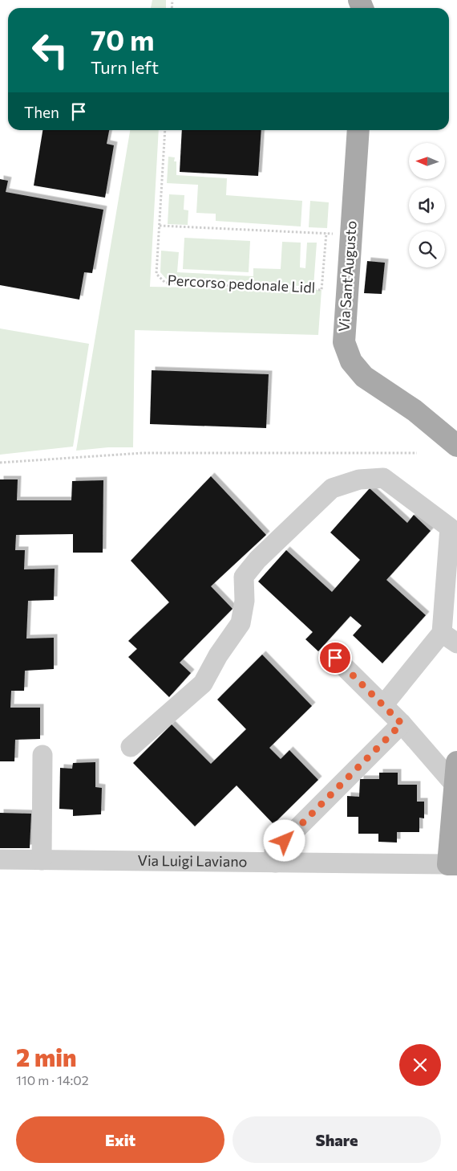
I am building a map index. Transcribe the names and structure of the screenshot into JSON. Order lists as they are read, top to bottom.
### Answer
{
  "streets": {
    "main road": ["Via Sant'Augusto"],
    "street": ["Via Luigi Laviano"],
    "path": ["Percorso pedonale Lidl"]
  },
  "north": "left",
  "page": {
    "turn": ["70 m", "Turn left"],
    "then": "Then",
    "heading": ["2 min", "110 m · 14:02"],
    "buttons": ["Exit", "Share"]
  }
}
